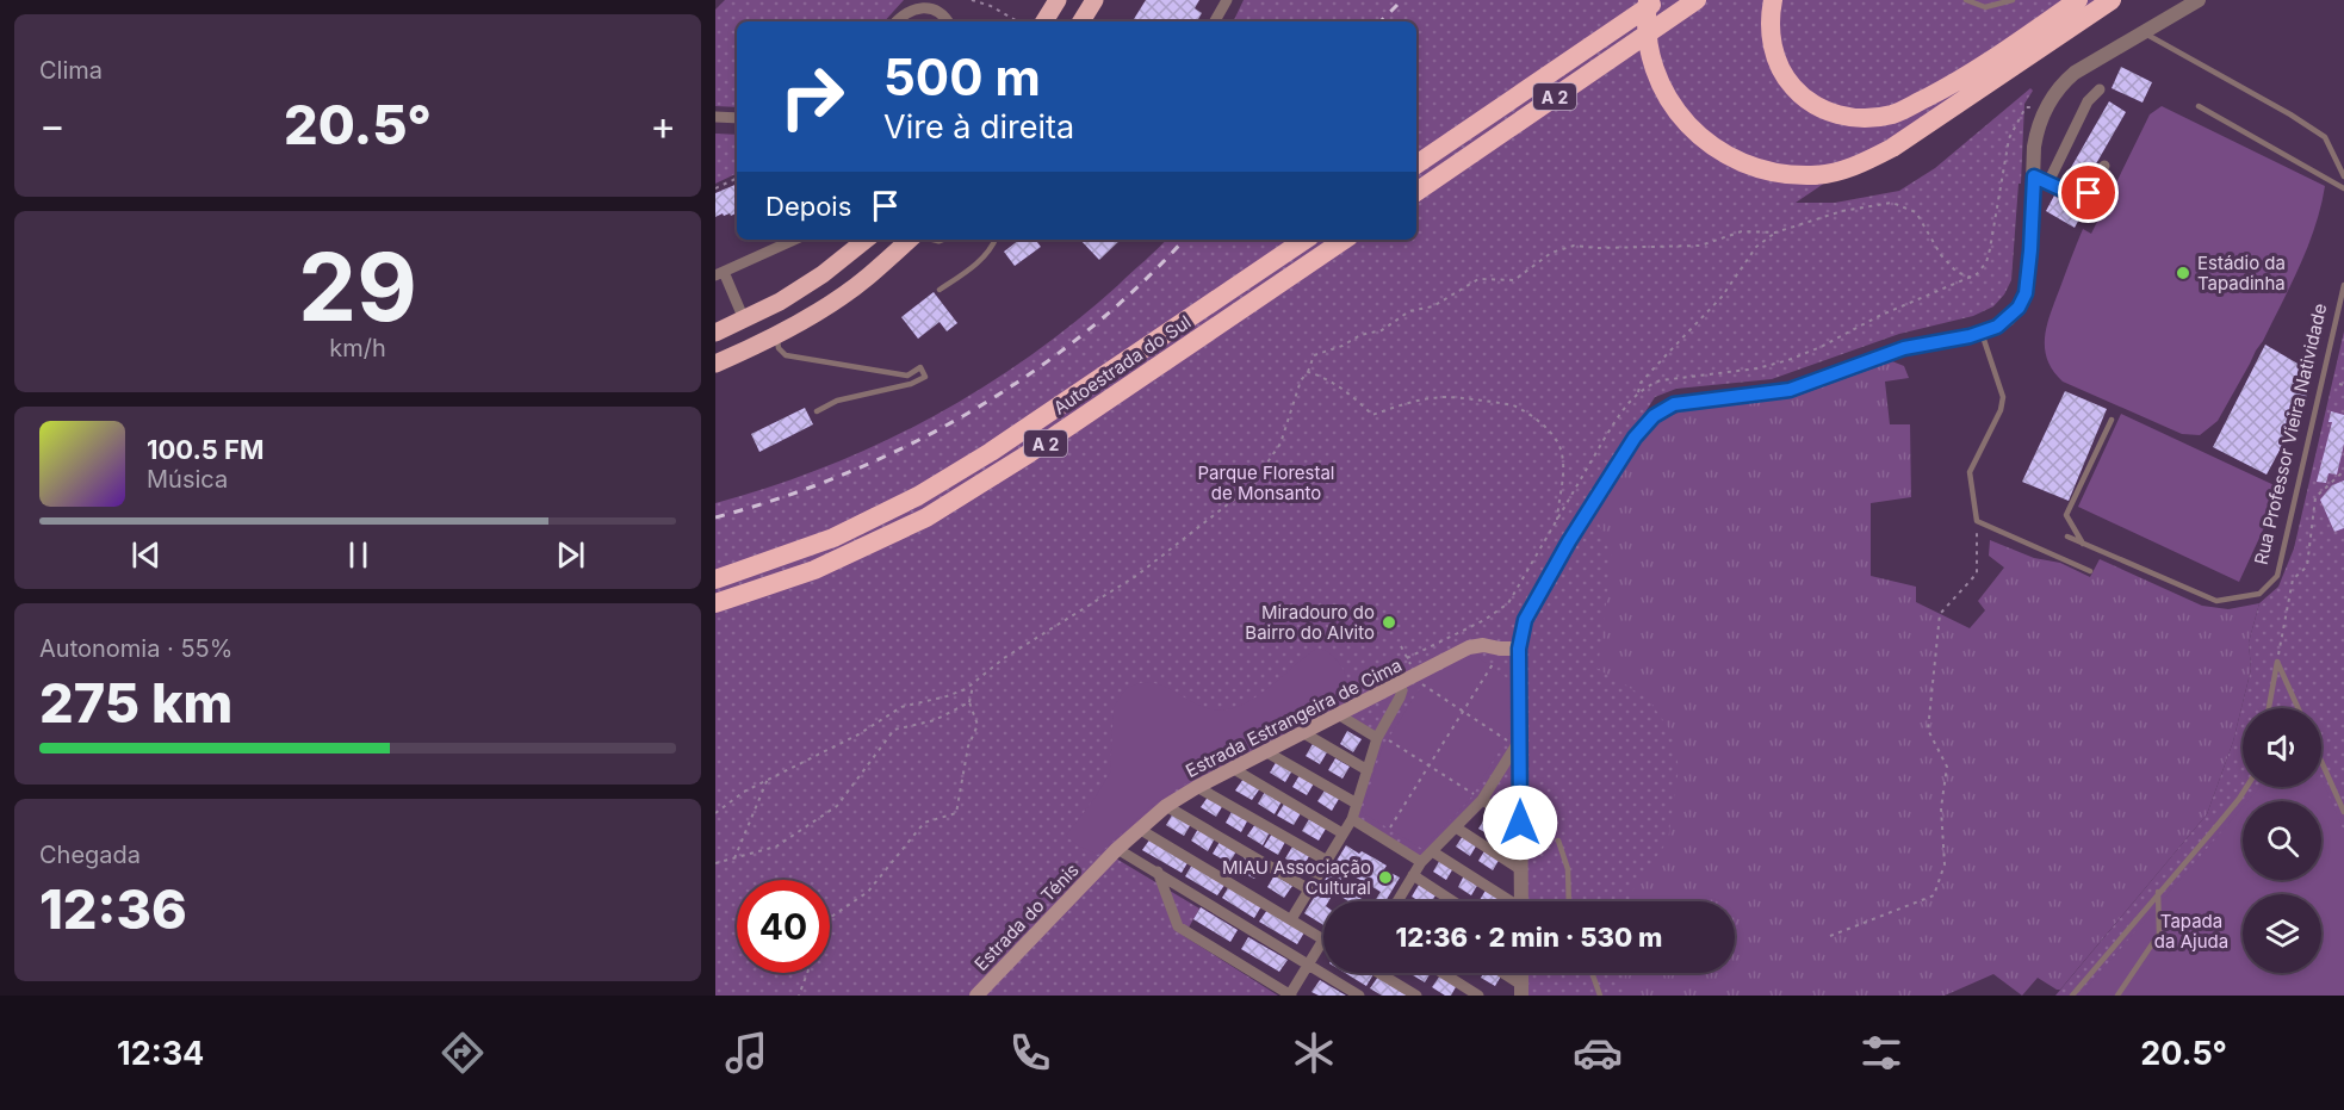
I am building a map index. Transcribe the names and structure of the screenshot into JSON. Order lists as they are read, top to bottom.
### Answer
{
  "streets": {
    "highway": ["A 2", "Autoestrada do Sul"],
    "main road": ["Estrada Estrangeira de Cima", "Estrada do Ténis"],
    "lane": ["Rua Professor Vieira Natividade"]
  },
  "crossings": [
    ["Estrada Estrangeira de Cima", "Estrada do Ténis"]
  ],
  "parks": ["Parque Florestal de Monsanto", "Tapada da Ajuda"],
  "places": ["Estádio da Tapadinha", "Miradouro do Bairro do Alvito", "MIAU Associação Cultural"],
  "page": {
    "tile": [
      "Clima",
      ["29", "km/h"],
      ["Autonomia · 55%", "275 km"],
      ["Chegada", "12:36"]
    ],
    "turn": ["500 m", "Vire à direita"],
    "heat": ["−", "20.5°", "+"],
    "then": "Depois",
    "song": ["100.5 FM", "Música"],
    "limit": "40",
    "trip": "12:36 · 2 min · 530 m",
    "tabs": ["12:34", "20.5°"]
  }
}
